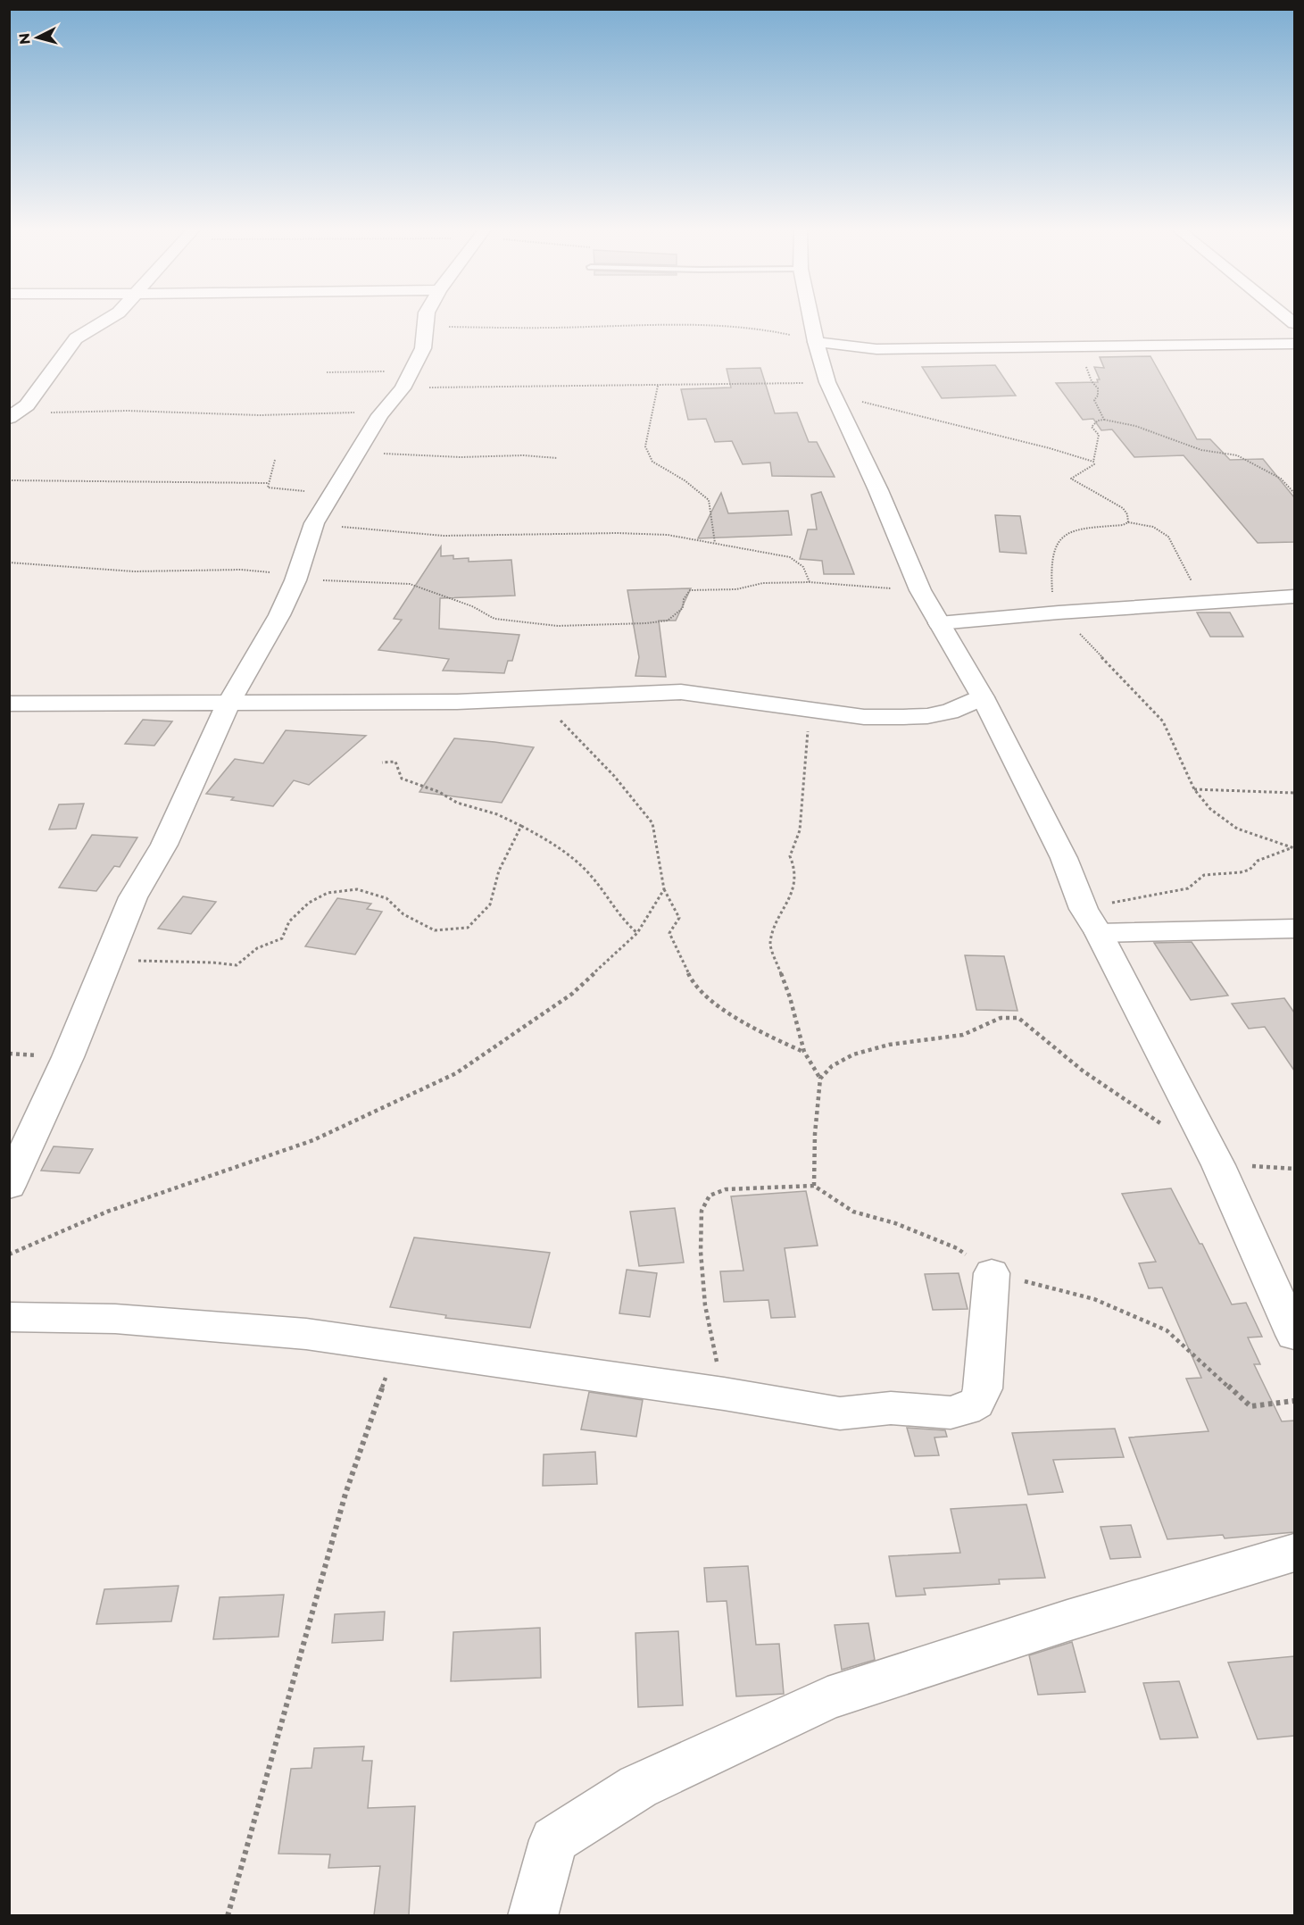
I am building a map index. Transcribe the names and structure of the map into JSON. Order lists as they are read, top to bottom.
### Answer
{
  "north": "left"
}
